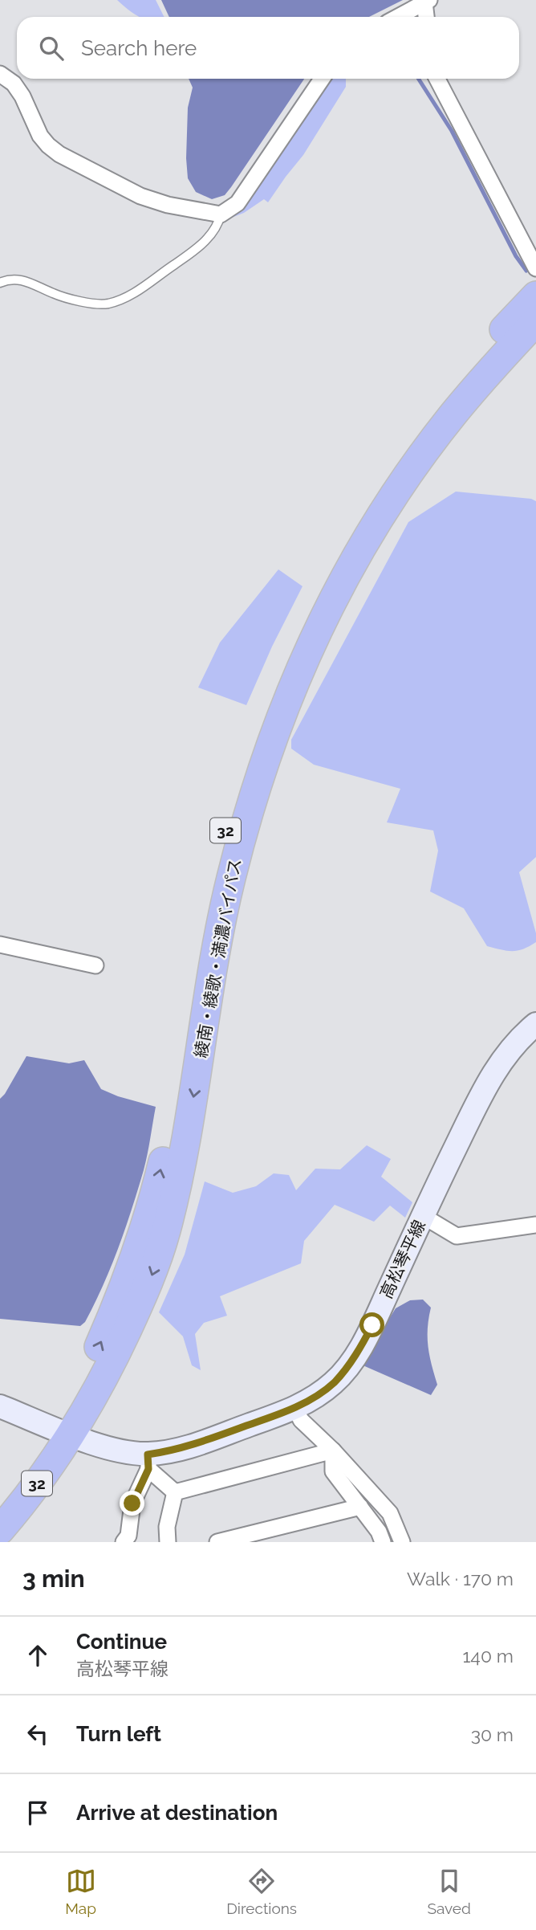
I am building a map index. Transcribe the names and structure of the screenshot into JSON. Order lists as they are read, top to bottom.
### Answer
{
  "streets": {
    "highway": ["32", "綾南・綾歌・満濃バイパス"],
    "main road": ["高松琴平線"]
  },
  "crossings": [
    ["綾南・綾歌・満濃バイパス", "高松琴平線"]
  ],
  "page": {
    "search": "Search here",
    "heading": ["3 min", "Walk · 170 m"],
    "list": [
      ["Continue", "高松琴平線", "140 m"],
      ["Turn left", "30 m"],
      "Arrive at destination"
    ],
    "nav": ["Map", "Directions", "Saved"]
  }
}
